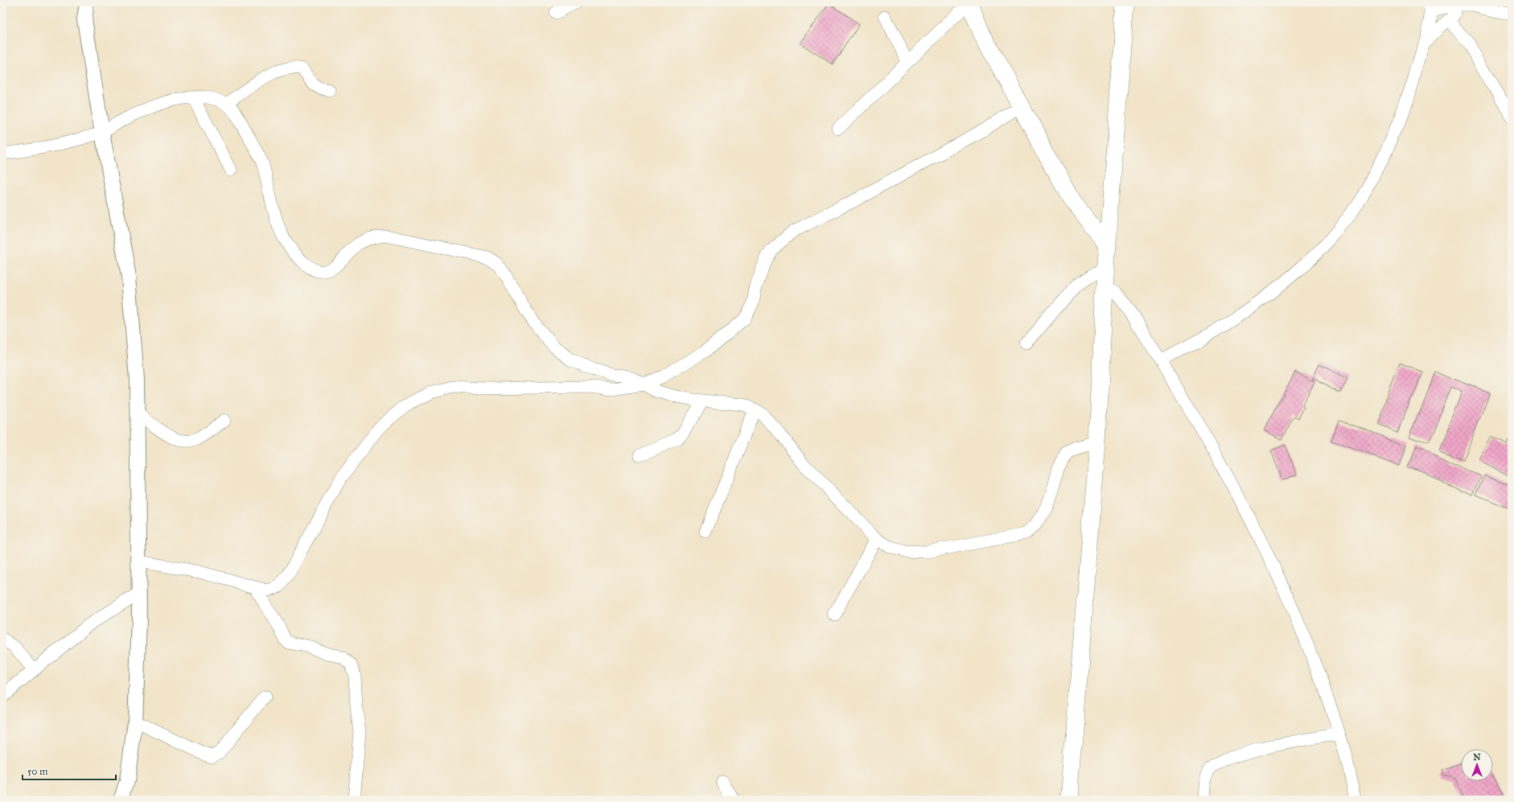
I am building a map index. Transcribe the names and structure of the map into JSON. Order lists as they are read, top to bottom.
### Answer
{
  "scale_bar": "50 m",
  "north": "top"
}
